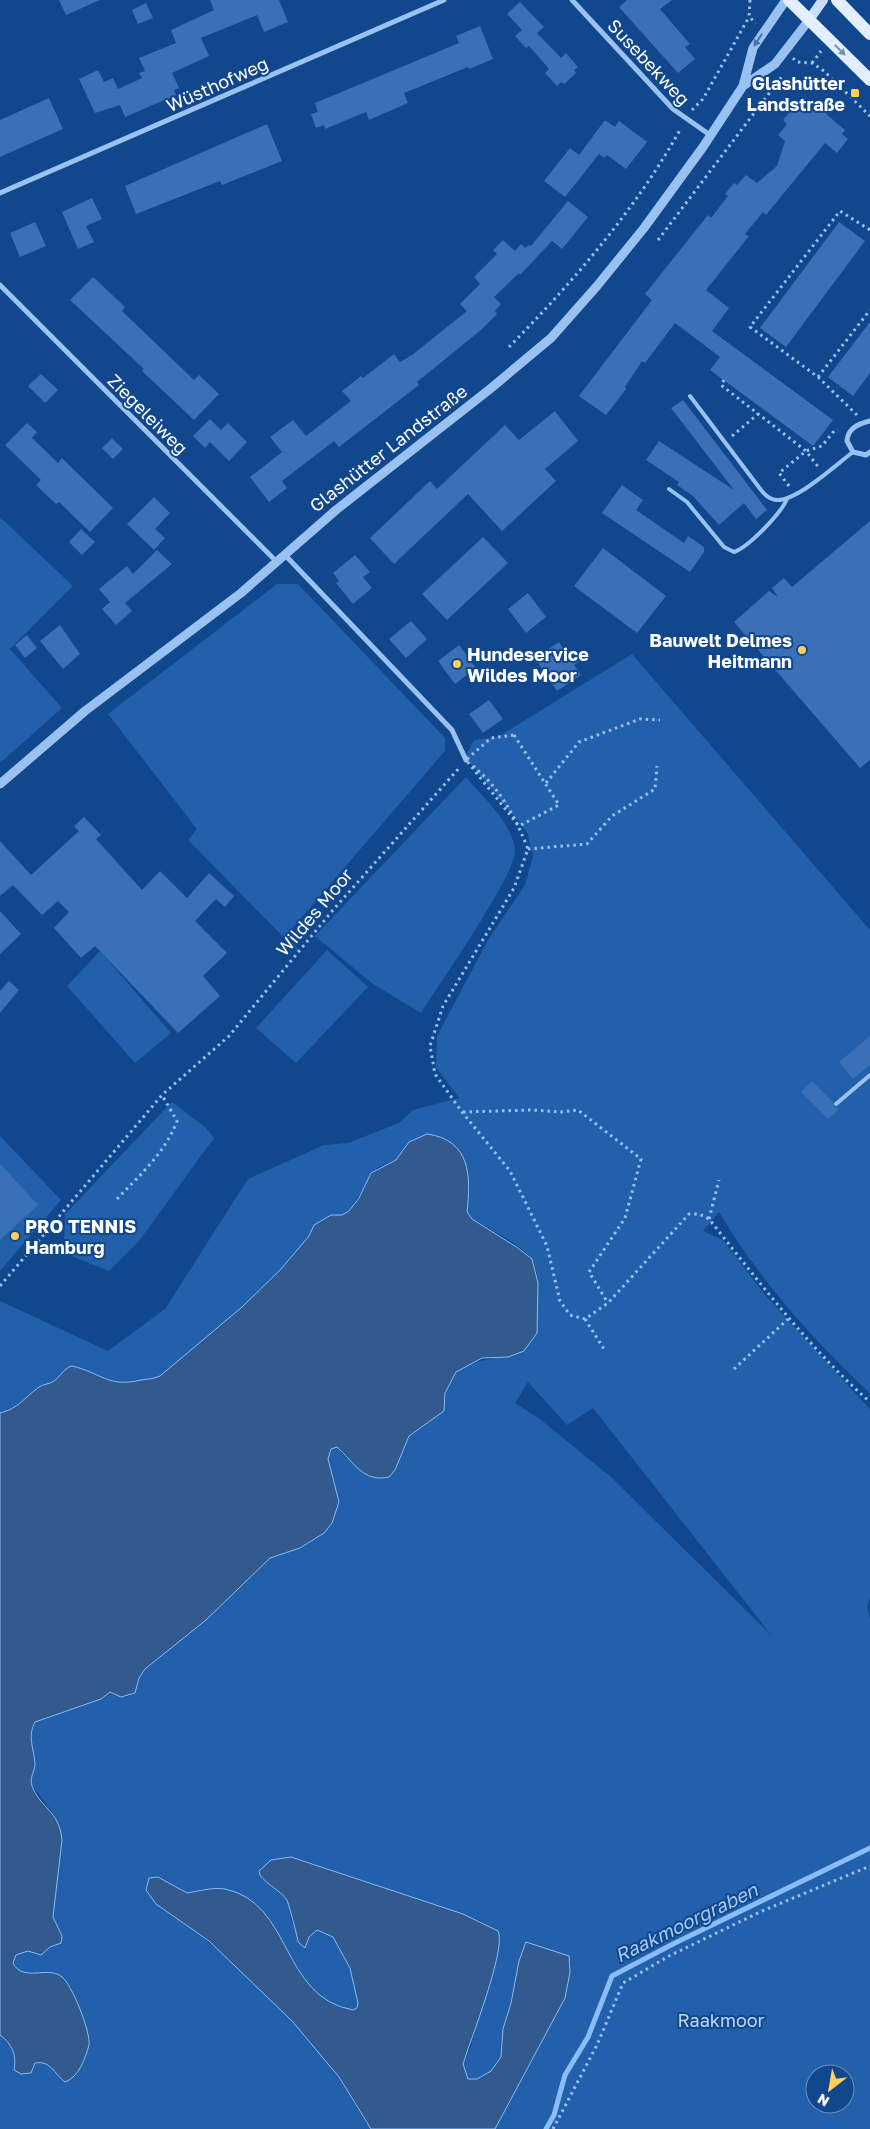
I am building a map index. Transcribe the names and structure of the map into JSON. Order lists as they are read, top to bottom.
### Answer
{
  "streets": {
    "street": [
      "Susebekweg",
      "Wüsthofweg",
      "Ziegeleiweg",
      "Glashütter Landstraße"
    ],
    "path": ["Wildes Moor"]
  },
  "crossings": [
    ["Susebekweg", "Glashütter Landstraße"],
    ["Ziegeleiweg", "Glashütter Landstraße"]
  ],
  "water": ["Raakmoorgraben"],
  "parks": ["Raakmoor"],
  "places": {
    "transit": ["Glashütter Landstraße"],
    "other": ["Bauwelt Delmes Heitmann", "Hundeservice Wildes Moor", "PRO TENNIS Hamburg"]
  },
  "north": "bottom left"
}
